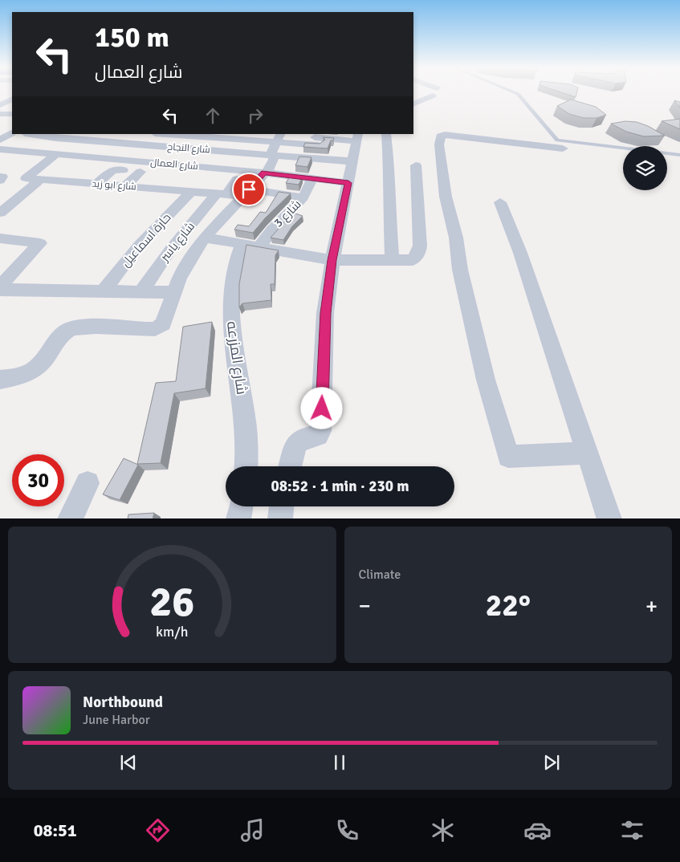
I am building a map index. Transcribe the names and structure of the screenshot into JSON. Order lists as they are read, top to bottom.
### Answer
{
  "streets": {
    "street": [
      "شارع النجاح",
      "شارع العمال",
      "شارع ابو زيد",
      "شارع 3",
      "حارة اسماعيل",
      "شارع ياسر",
      "شارع المزرعه"
    ]
  },
  "crossings": [
    ["شارع العمال", "شارع ابو زيد"],
    ["شارع العمال", "شارع 3"],
    ["شارع ابو زيد", "شارع 3"],
    ["شارع ابو زيد", "حارة اسماعيل"],
    ["شارع ابو زيد", "شارع ياسر"],
    ["شارع 3", "شارع المزرعه"]
  ],
  "page": {
    "turn": ["150 m", "شارع العمال"],
    "limit": "30",
    "trip": "08:52 · 1 min · 230 m",
    "tile": "Climate",
    "heat": ["−", "22°", "+"],
    "song": ["Northbound", "June Harbor"],
    "tabs": "08:51",
    "gauge": ["26", "km/h"]
  }
}
